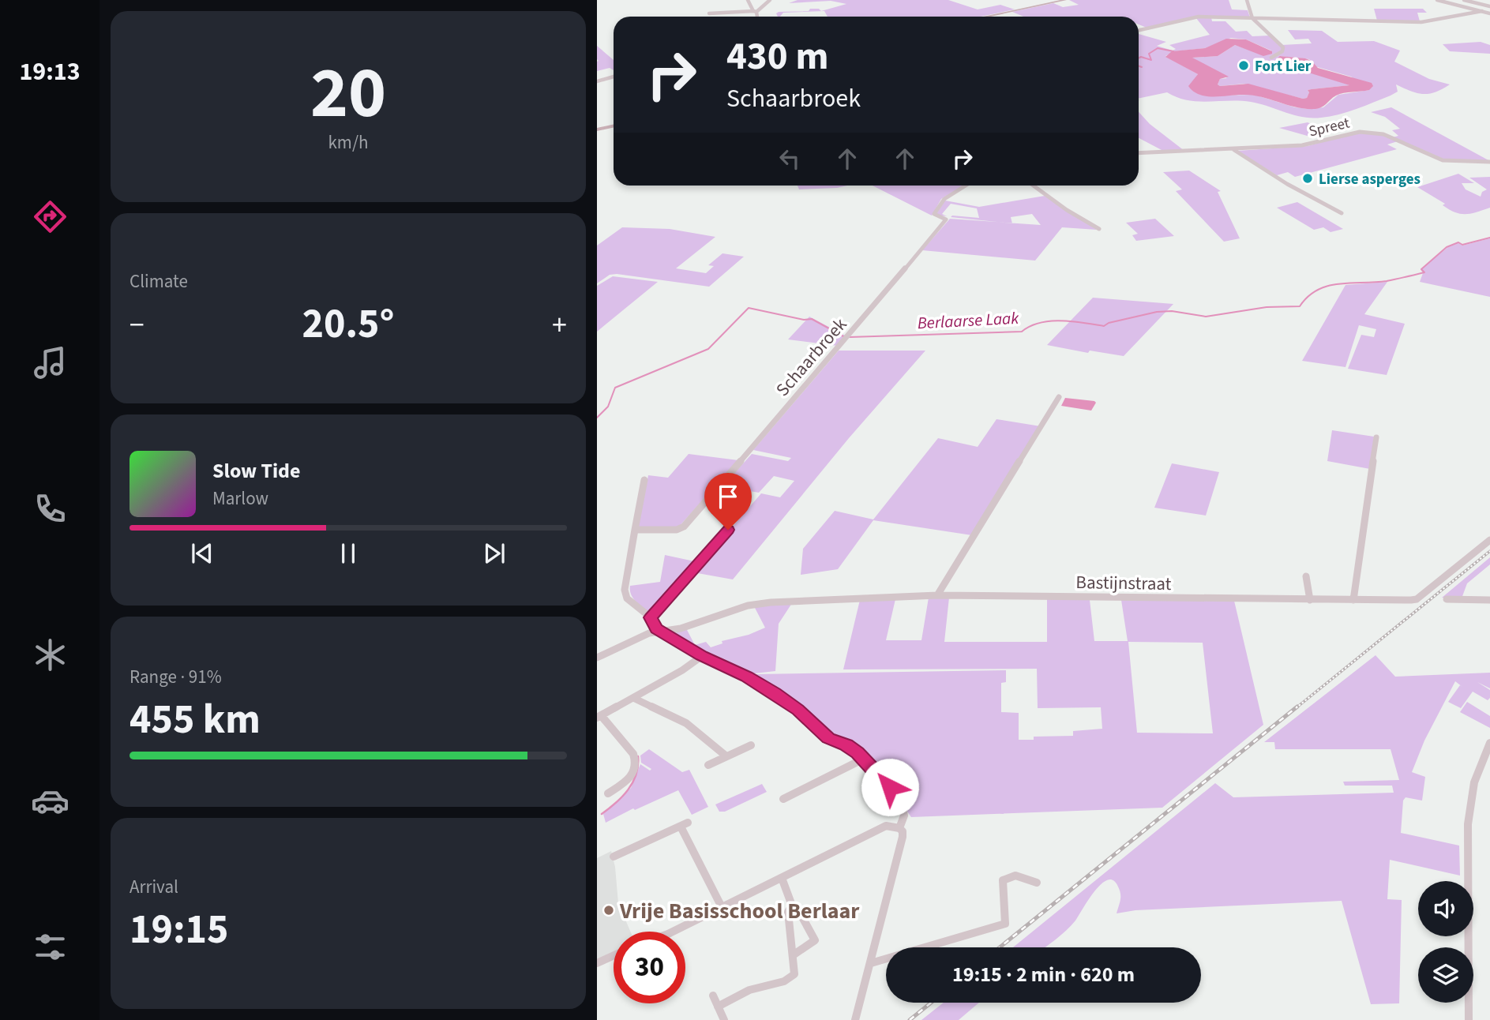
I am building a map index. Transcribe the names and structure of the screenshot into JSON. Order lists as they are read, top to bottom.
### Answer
{
  "streets": {
    "street": ["Spreet", "Schaarbroek", "Bastijnstraat"]
  },
  "water": ["Berlaarse Laak"],
  "places": ["Fort Lier", "Lierse asperges", "Vrije Basisschool Berlaar"],
  "page": {
    "tabs": "19:13",
    "tile": [
      ["20", "km/h"],
      "Climate",
      ["Range · 91%", "455 km"],
      ["Arrival", "19:15"]
    ],
    "turn": ["430 m", "Schaarbroek"],
    "heat": ["−", "20.5°", "+"],
    "song": ["Slow Tide", "Marlow"],
    "limit": "30",
    "trip": "19:15 · 2 min · 620 m"
  }
}
